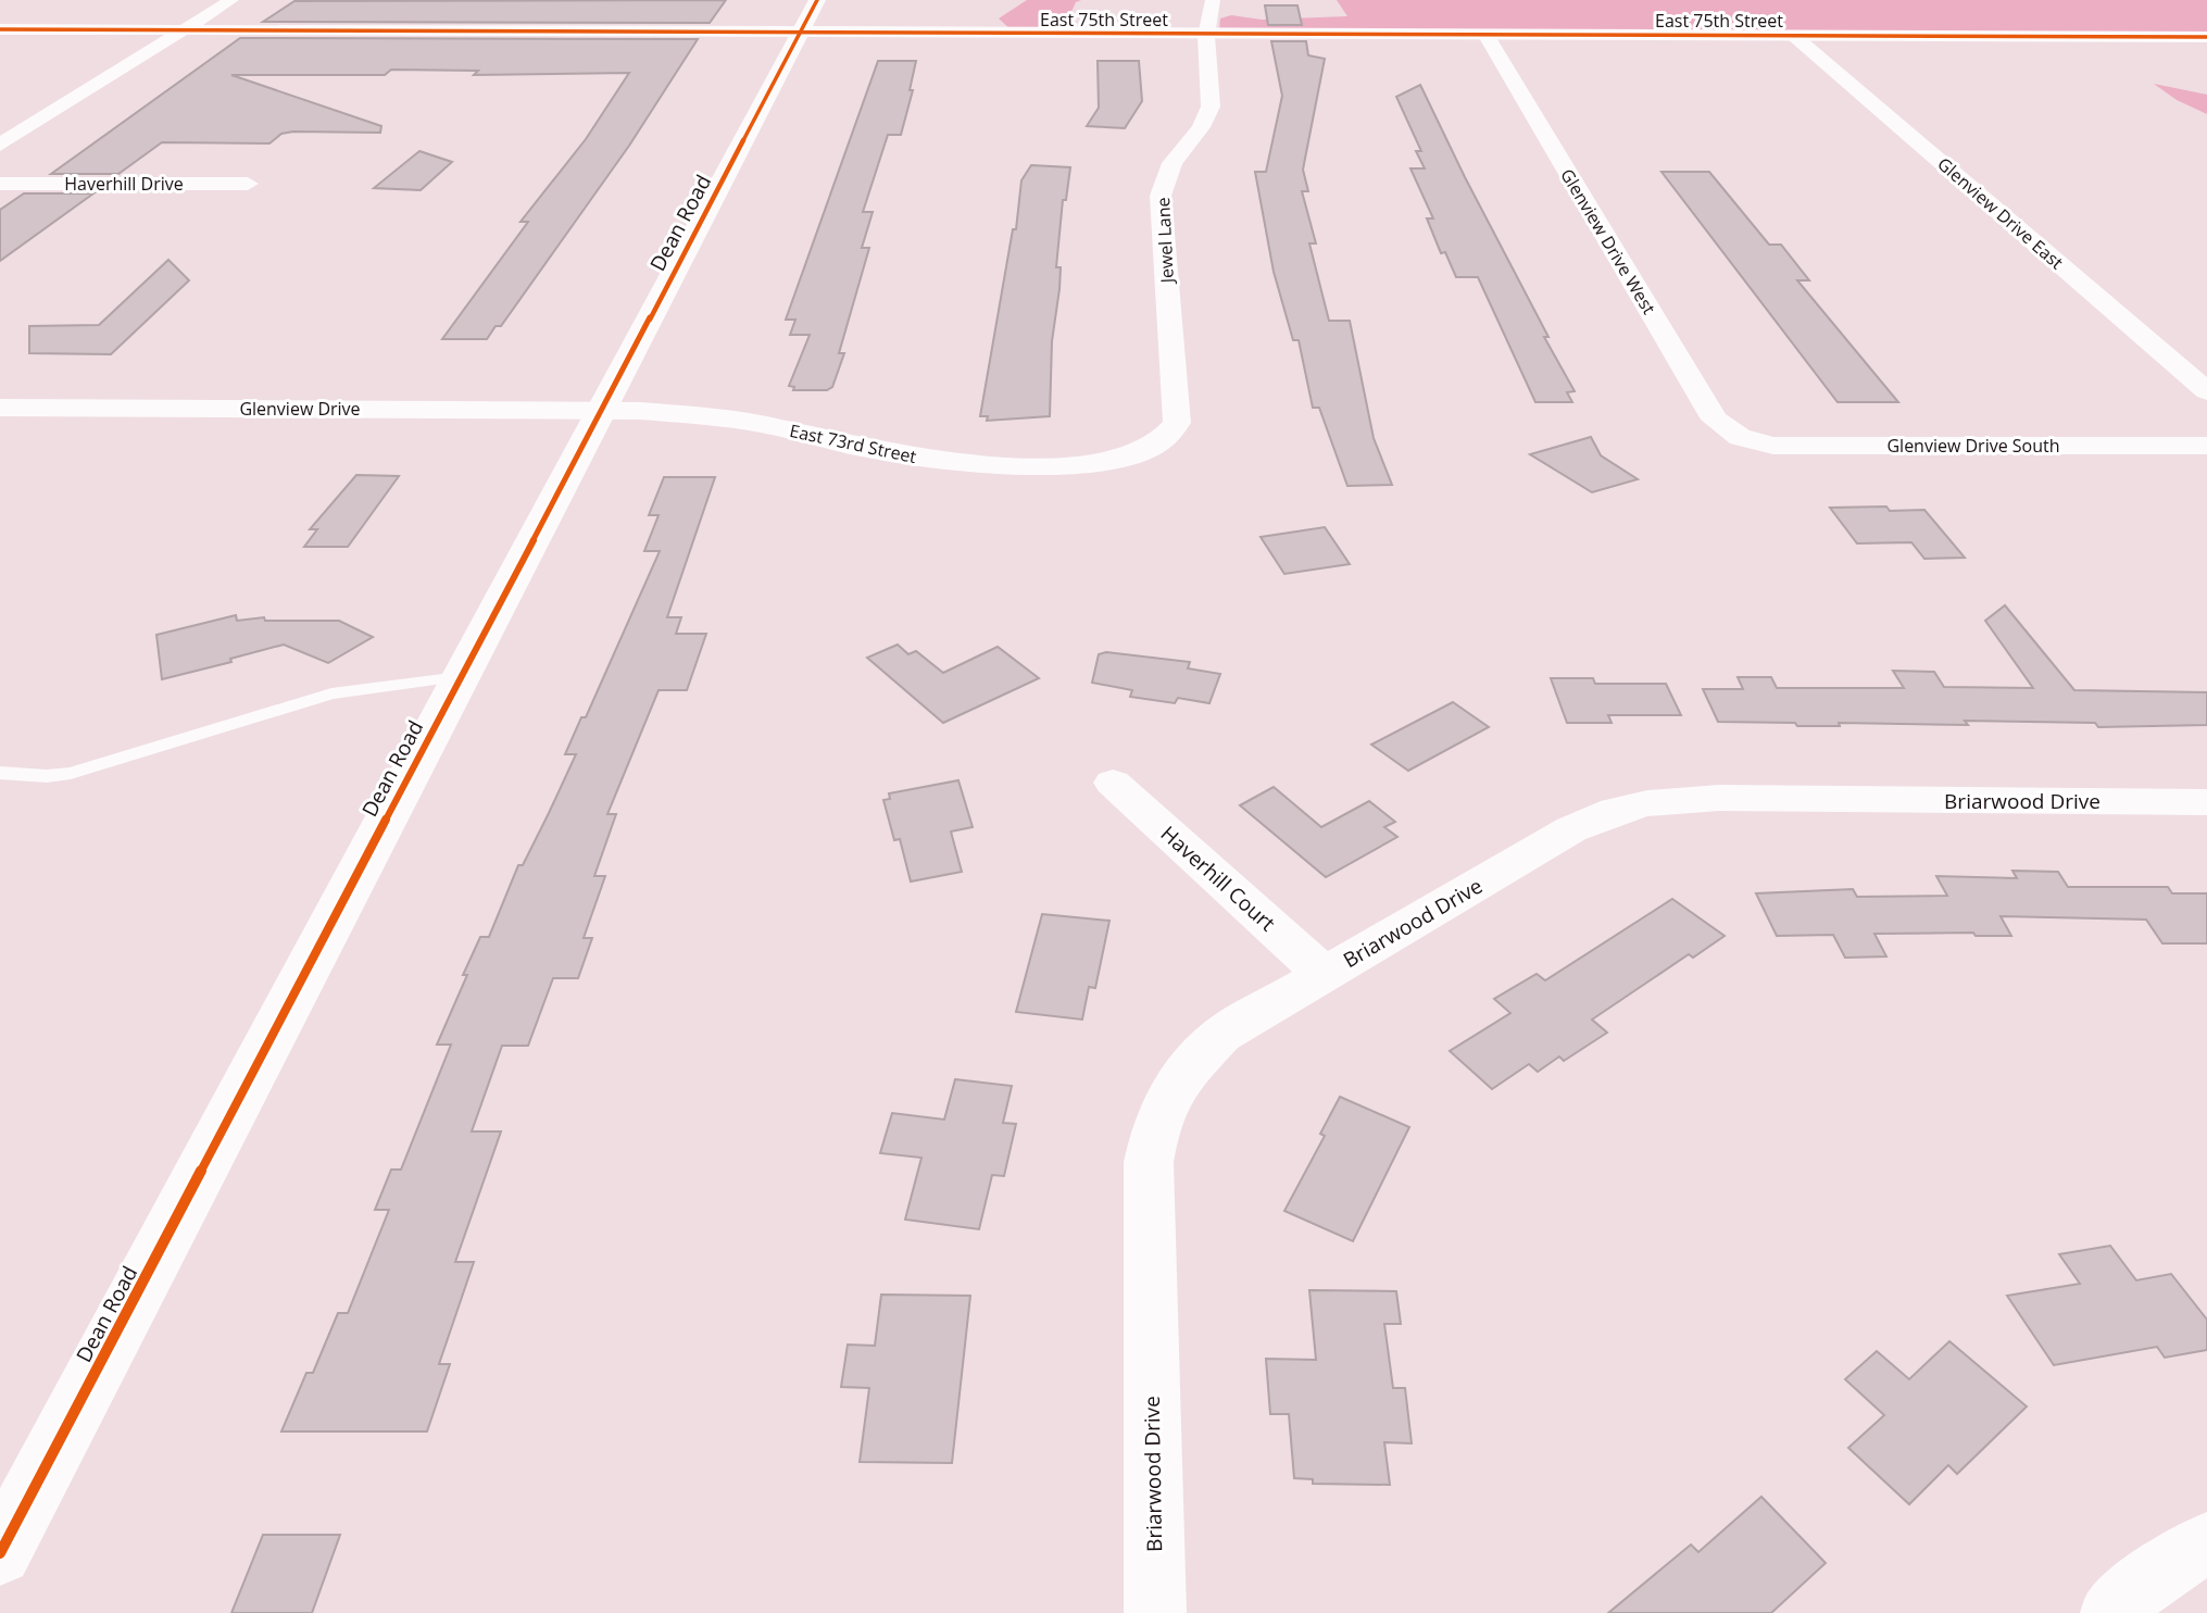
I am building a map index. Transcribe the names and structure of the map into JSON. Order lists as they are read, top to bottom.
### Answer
{
  "streets": {
    "street": [
      "East 75th Street",
      "Haverhill Drive",
      "Glenview Drive East",
      "Dean Road",
      "Jewel Lane",
      "Glenview Drive West",
      "Glenview Drive",
      "East 73rd Street",
      "Glenview Drive South",
      "Briarwood Drive",
      "Haverhill Court"
    ]
  },
  "crossings": [
    ["East 75th Street", "Glenview Drive East"],
    ["East 75th Street", "Dean Road"],
    ["East 75th Street", "Jewel Lane"],
    ["East 75th Street", "Glenview Drive West"],
    ["Dean Road", "Glenview Drive"],
    ["Dean Road", "East 73rd Street"],
    ["Jewel Lane", "East 73rd Street"],
    ["Glenview Drive West", "Glenview Drive South"],
    ["Glenview Drive", "East 73rd Street"],
    ["Briarwood Drive", "Haverhill Court"]
  ]
}
